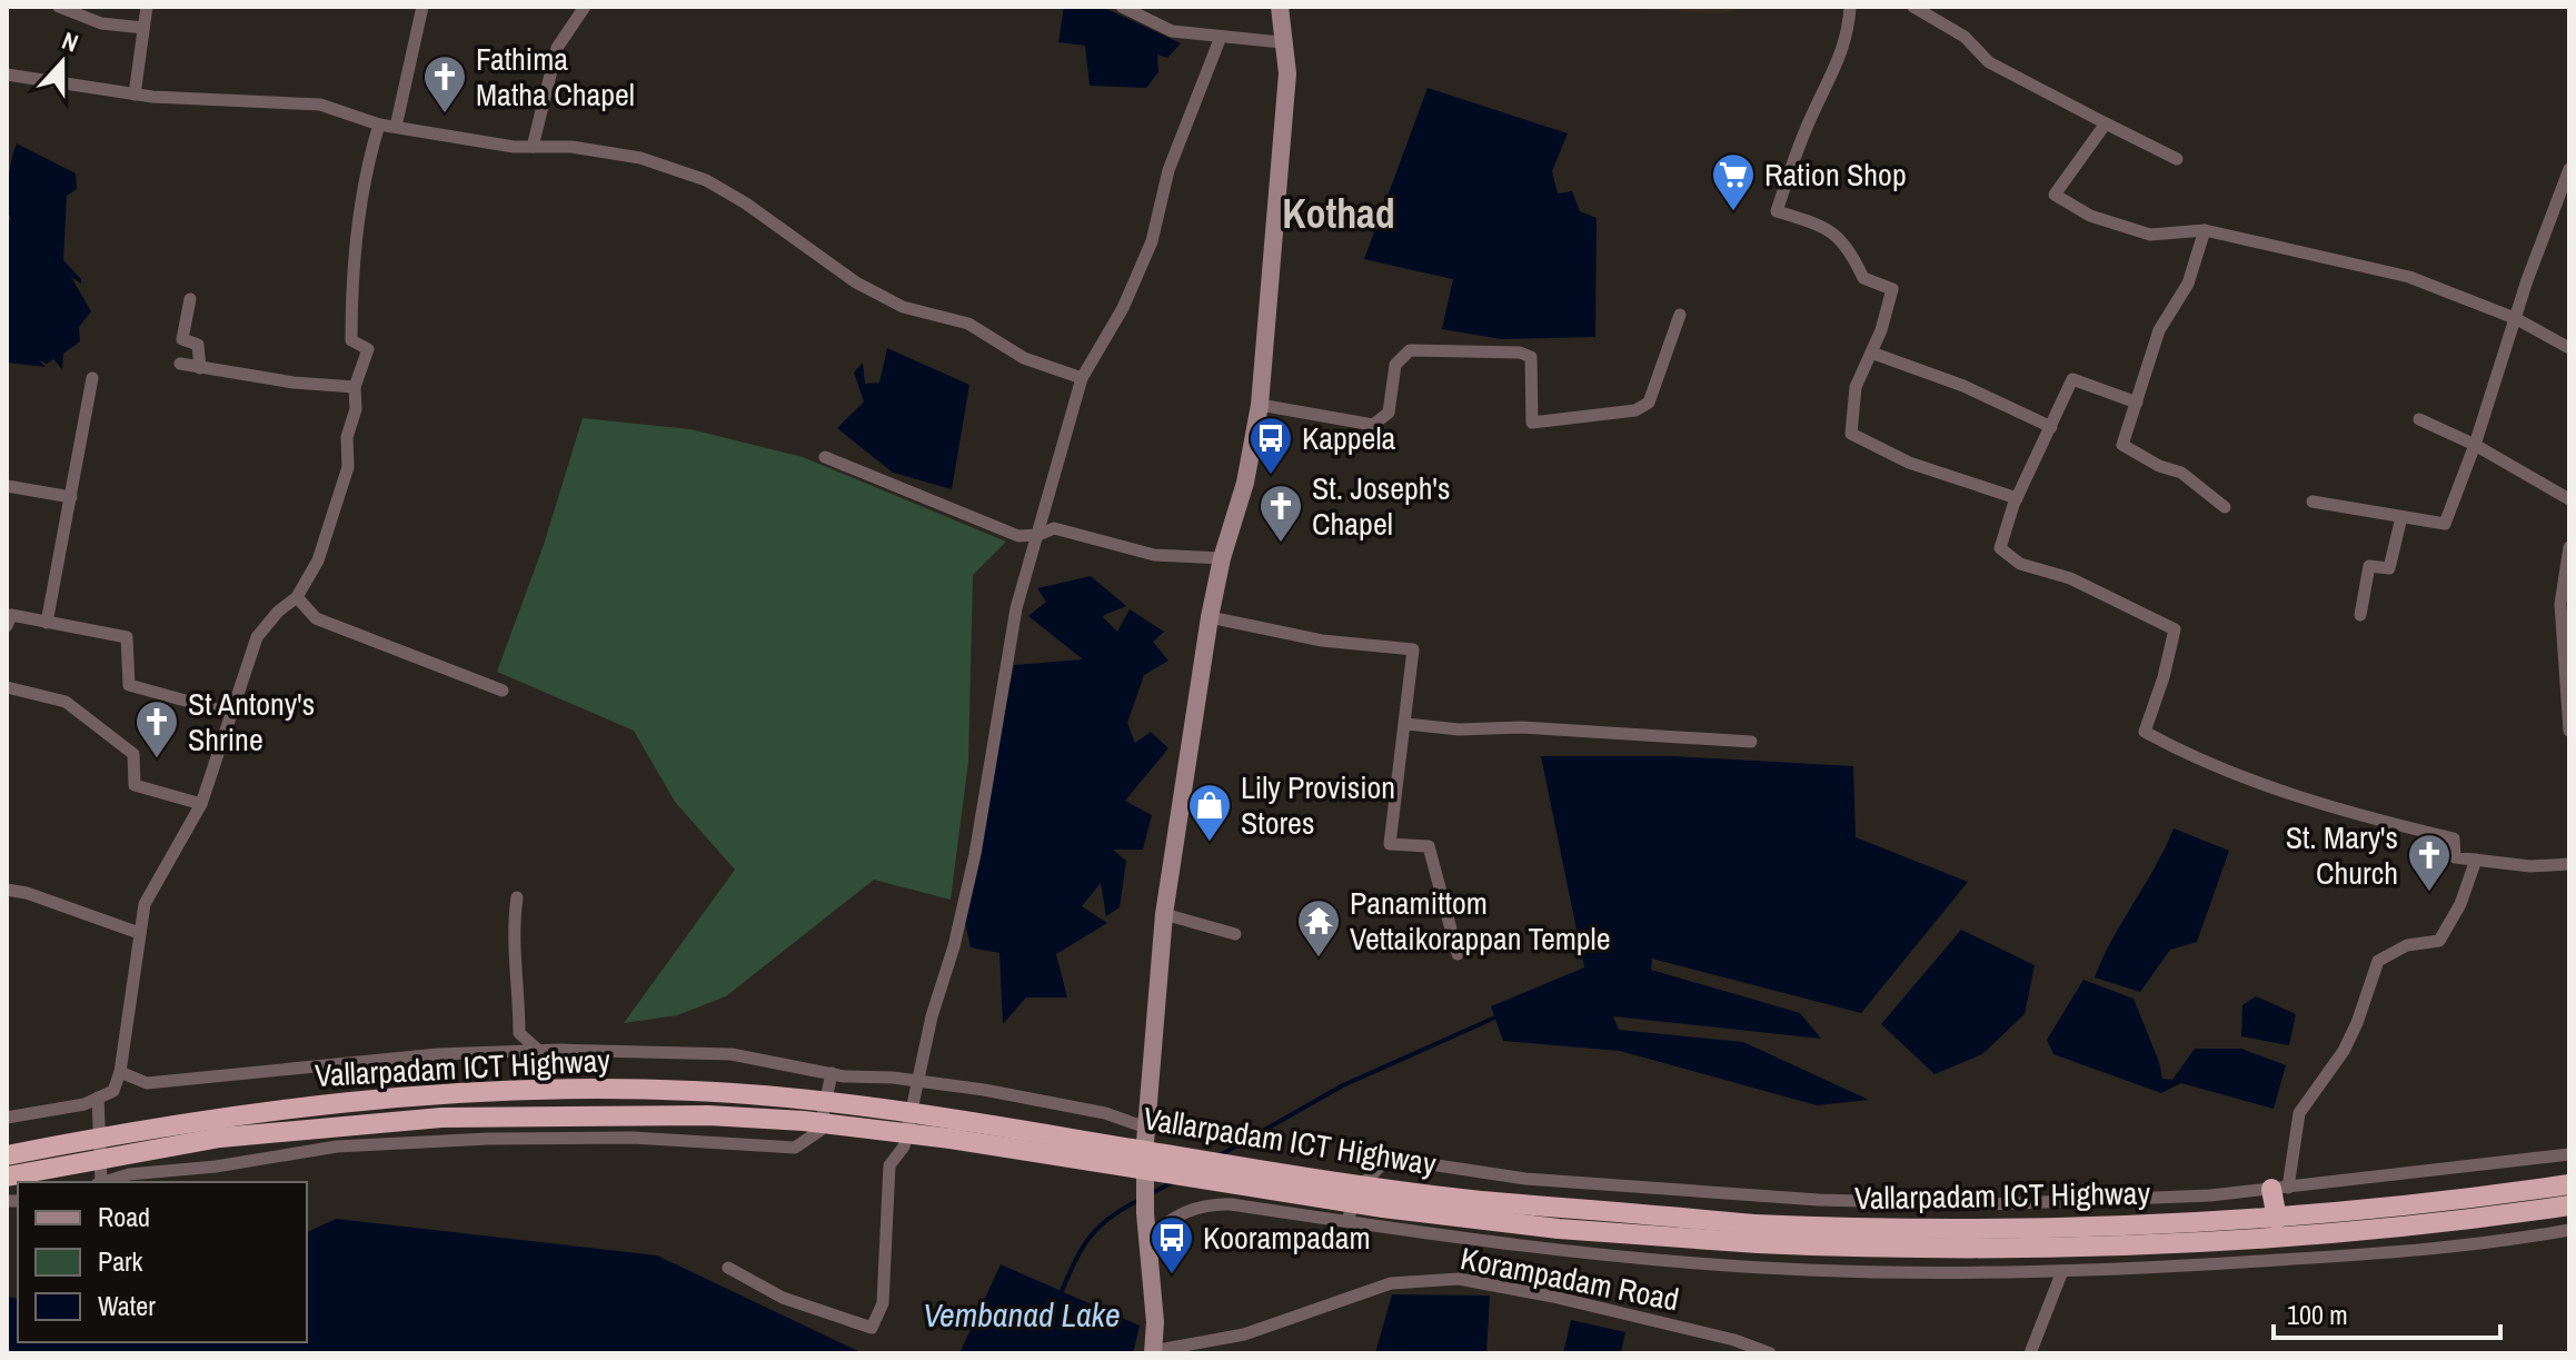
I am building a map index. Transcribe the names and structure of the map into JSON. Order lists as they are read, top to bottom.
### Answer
{
  "streets": {
    "highway": ["Vallarpadam ICT Highway"],
    "street": ["Korampadam Road"]
  },
  "districts": ["Kothad"],
  "water": ["Vembanad Lake"],
  "places": {
    "church": [
      "Fathima Matha Chapel",
      "St. Joseph's Chapel",
      "St Antony's Shrine",
      "St. Mary's Church"
    ],
    "supermarket": ["Ration Shop"],
    "bus stop": ["Kappela", "Koorampadam"],
    "shop": ["Lily Provision Stores"],
    "temple": ["Panamittom Vettaikorappan Temple"]
  },
  "legend": ["Road", "Park", "Water"],
  "scale_bar": "100 m",
  "north": "top"
}
